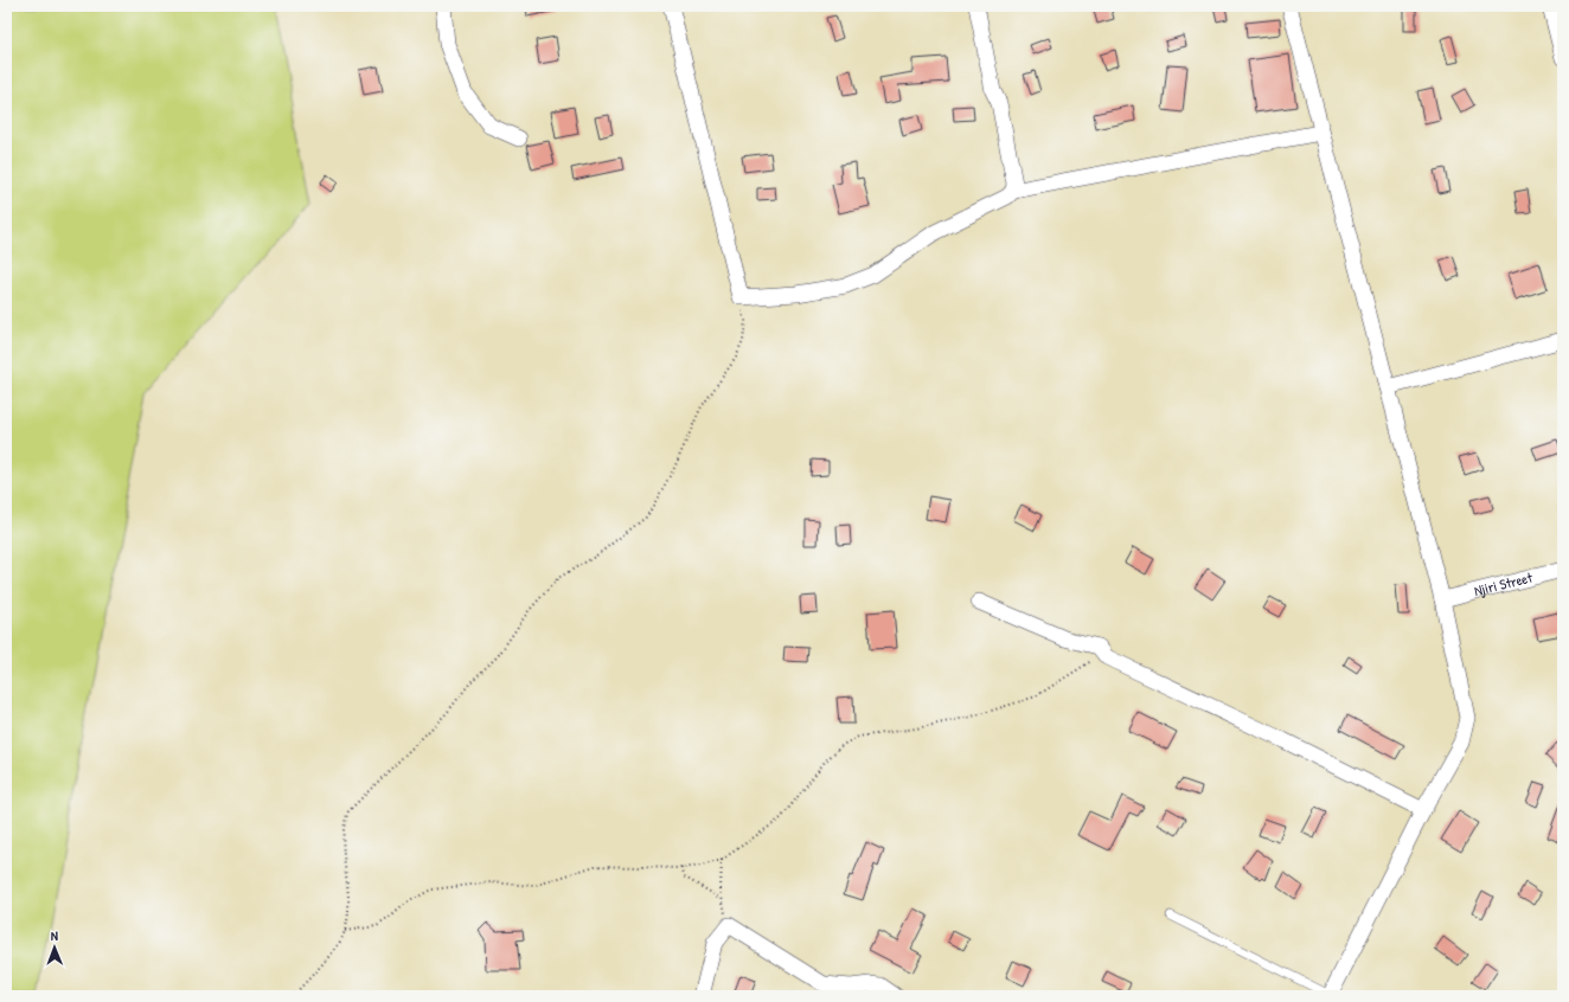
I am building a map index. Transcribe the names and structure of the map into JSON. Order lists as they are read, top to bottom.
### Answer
{
  "streets": {
    "street": ["Njiri Street"]
  },
  "north": "top"
}
